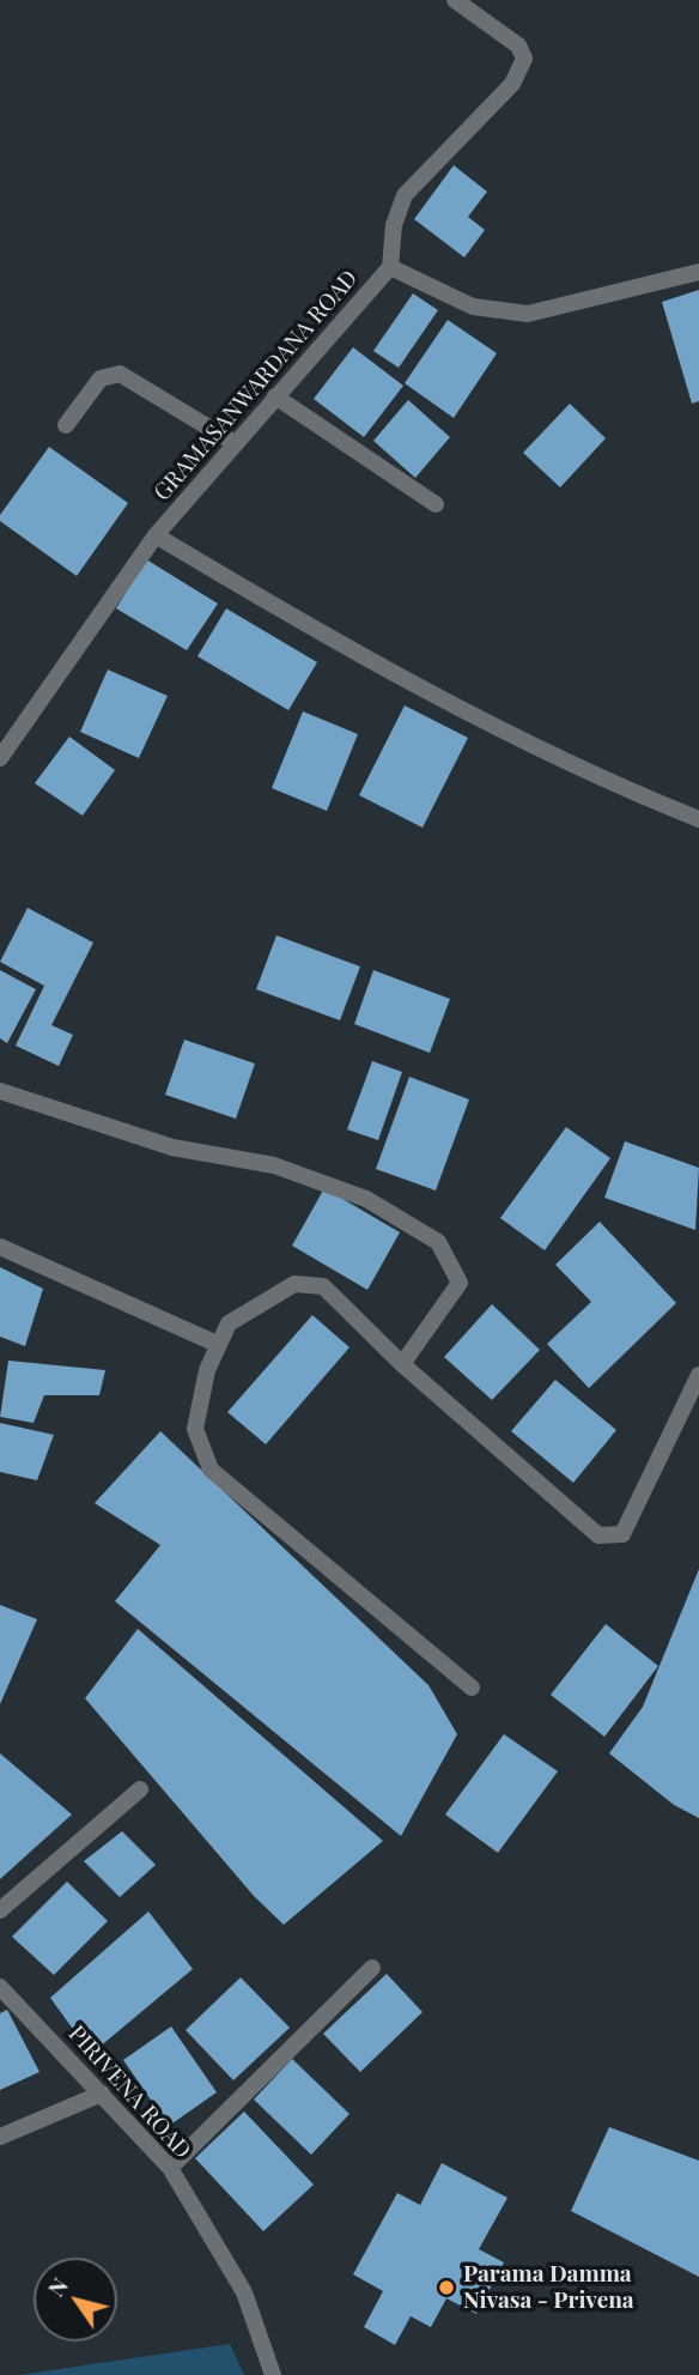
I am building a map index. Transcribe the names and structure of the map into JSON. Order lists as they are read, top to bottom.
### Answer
{
  "streets": {
    "street": ["GRAMASANWARDANA ROAD", "PIRIVENA ROAD"]
  },
  "places": ["Parama Damma Nivasa - Privena"],
  "north": "top left"
}
